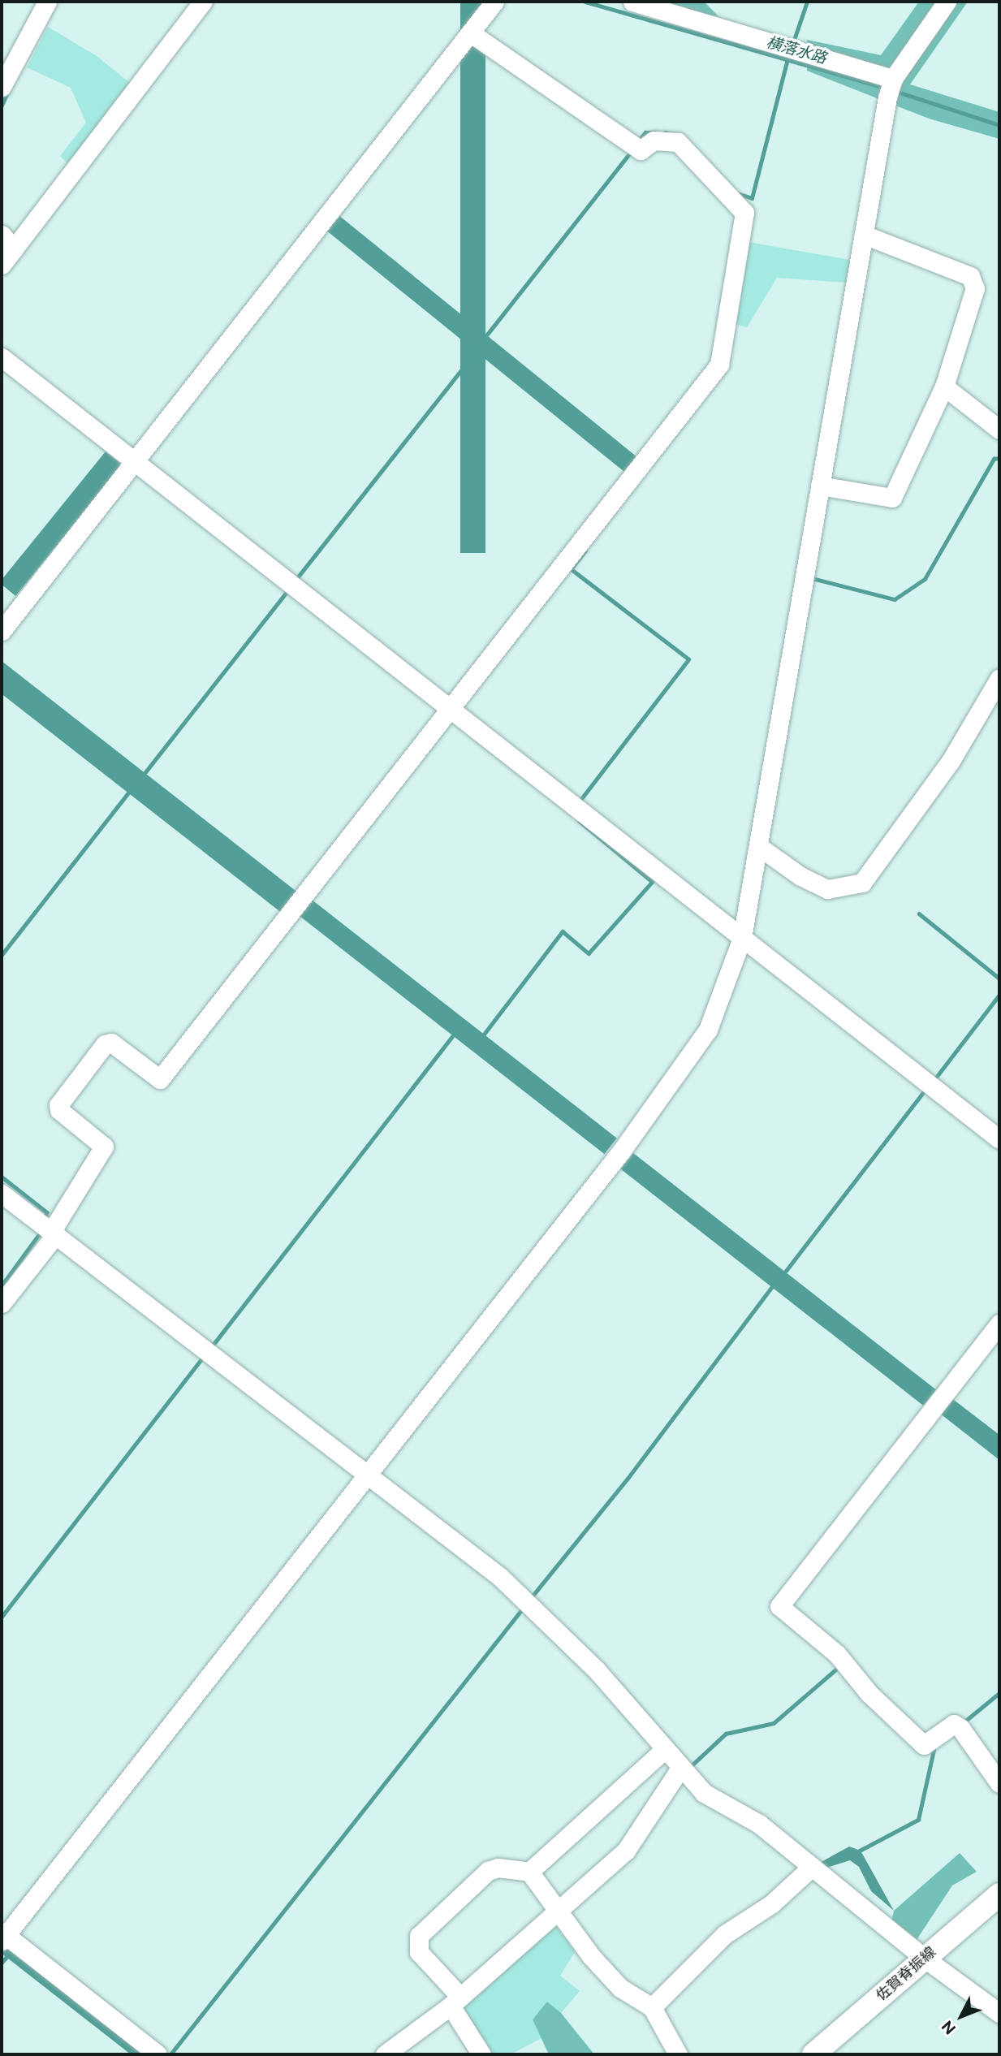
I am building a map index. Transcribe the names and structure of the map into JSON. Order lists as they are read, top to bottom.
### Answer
{
  "streets": {
    "main road": ["佐賀脊振線"]
  },
  "water": ["横落水路"],
  "north": "bottom left"
}
